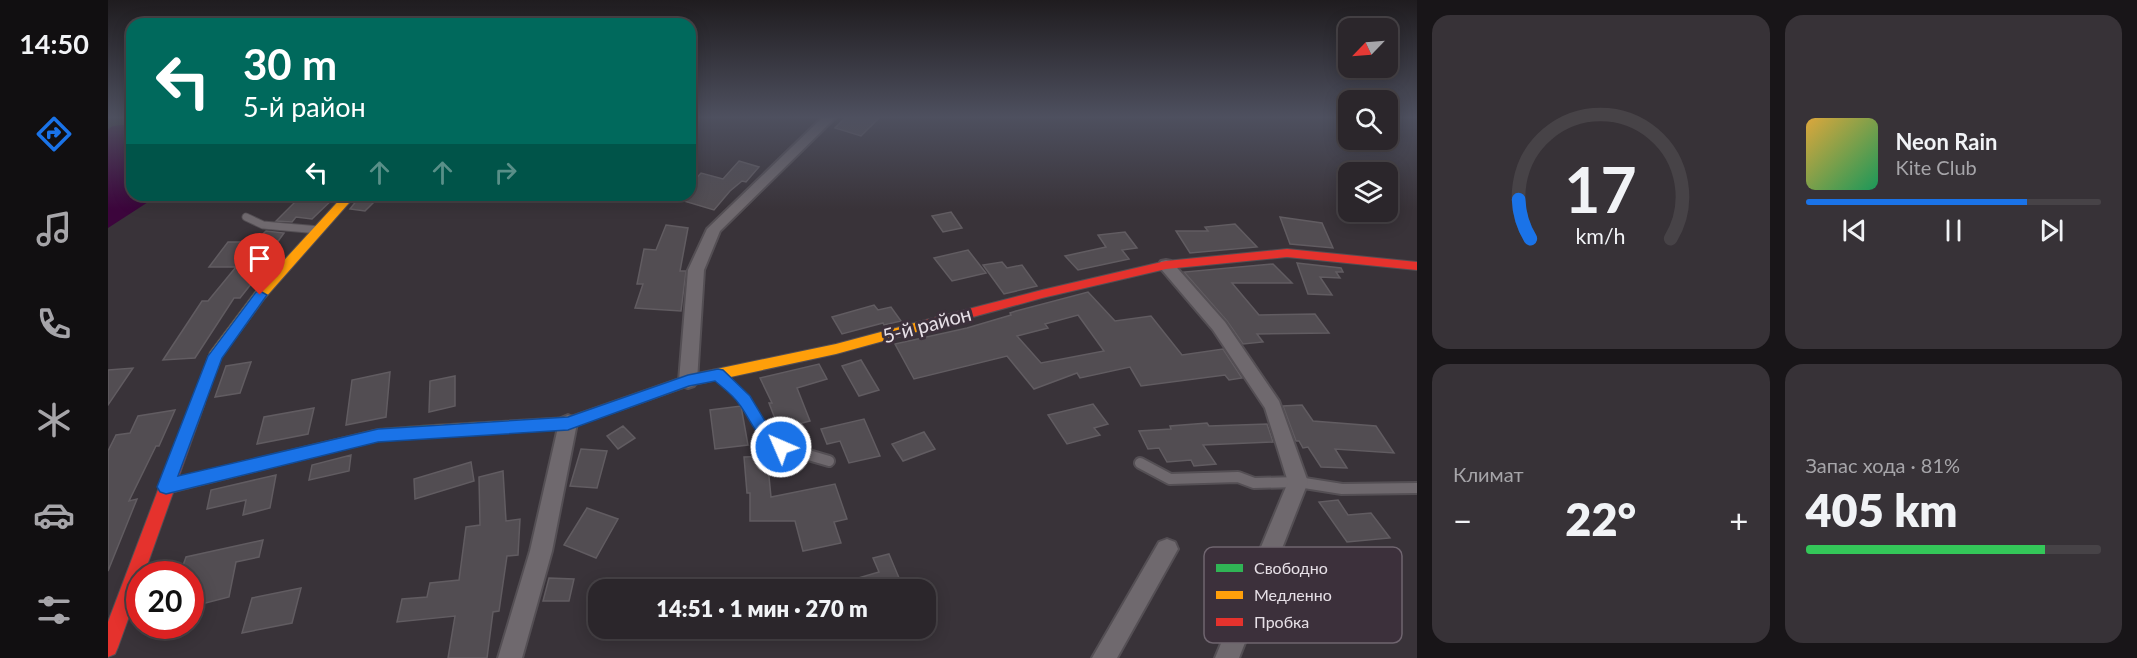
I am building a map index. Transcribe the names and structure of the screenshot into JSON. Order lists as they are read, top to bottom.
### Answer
{
  "streets": {
    "street": ["5-й район"]
  },
  "legend": ["Свободно", "Медленно", "Пробка"],
  "north": "bottom left",
  "page": {
    "tabs": "14:50",
    "turn": ["30 m", "5-й район"],
    "song": ["Neon Rain", "Kite Club"],
    "tile": [
      "Климат",
      ["Запас хода · 81%", "405 km"]
    ],
    "heat": ["−", "22°", "+"],
    "limit": "20",
    "trip": "14:51 · 1 мин · 270 m",
    "gauge": ["17", "km/h"]
  }
}
